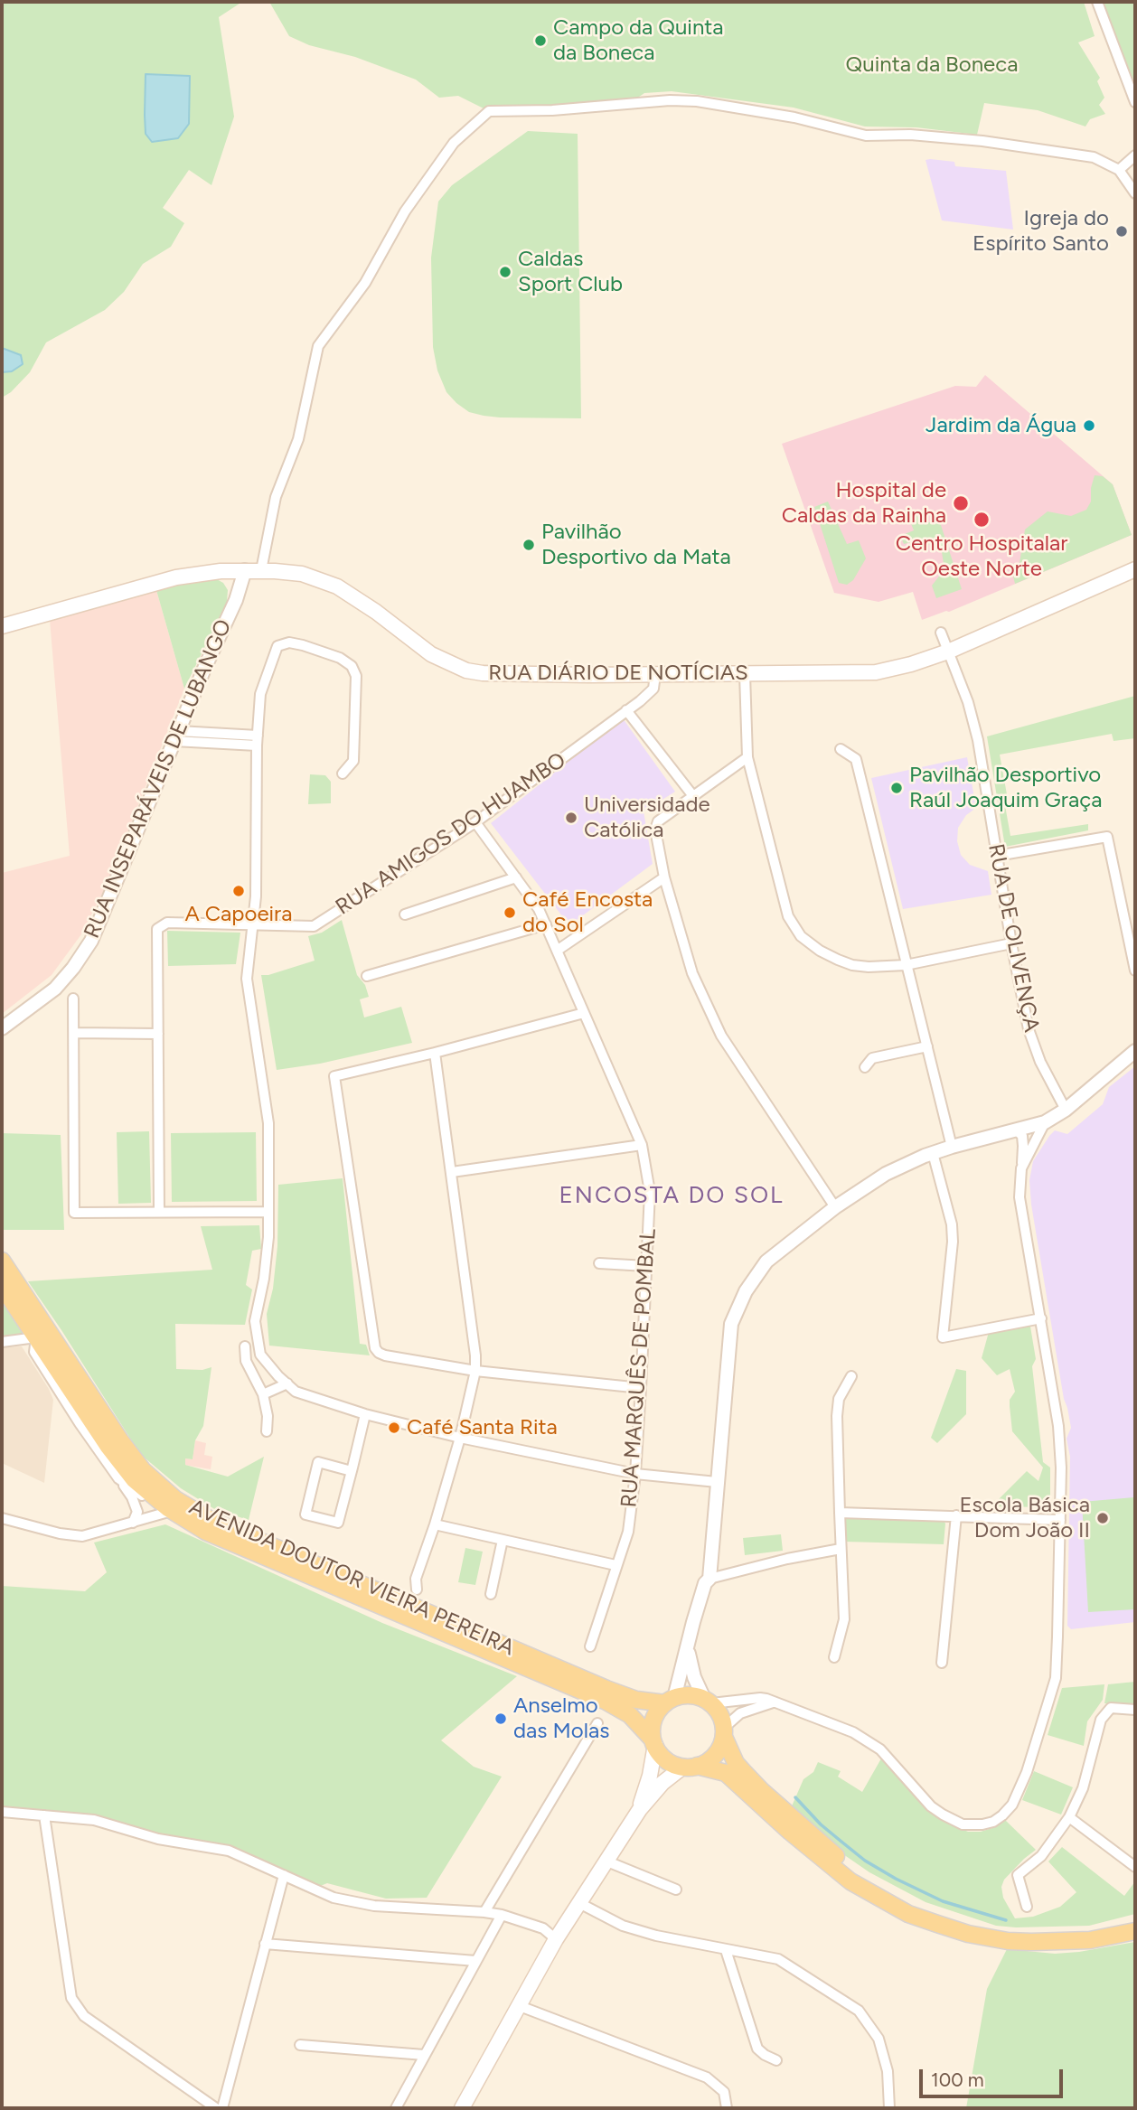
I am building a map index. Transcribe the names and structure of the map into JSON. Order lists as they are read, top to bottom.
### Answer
{
  "streets": {
    "main road": ["RUA DIÁRIO DE NOTÍCIAS", "AVENIDA DOUTOR VIEIRA PEREIRA"],
    "street": [
      "RUA INSEPARÁVEIS DE LUBANGO",
      "RUA AMIGOS DO HUAMBO",
      "RUA DE OLIVENÇA",
      "RUA MARQUÊS DE POMBAL"
    ]
  },
  "crossings": [
    ["RUA DIÁRIO DE NOTÍCIAS", "RUA INSEPARÁVEIS DE LUBANGO"],
    ["RUA DIÁRIO DE NOTÍCIAS", "RUA AMIGOS DO HUAMBO"],
    ["RUA DIÁRIO DE NOTÍCIAS", "RUA DE OLIVENÇA"],
    ["RUA AMIGOS DO HUAMBO", "RUA MARQUÊS DE POMBAL"]
  ],
  "districts": ["ENCOSTA DO SOL"],
  "parks": ["Quinta da Boneca"],
  "places": [
    "Campo da Quinta da Boneca",
    "Igreja do Espírito Santo",
    "Caldas Sport Club",
    "Jardim da Água",
    "Hospital de Caldas da Rainha",
    "Centro Hospitalar Oeste Norte",
    "Pavilhão Desportivo da Mata",
    "Pavilhão Desportivo Raúl Joaquim Graça",
    "Universidade Católica",
    "A Capoeira",
    "Café Encosta do Sol",
    "Café Santa Rita",
    "Escola Básica Dom João II",
    "Anselmo das Molas"
  ],
  "scale_bar": "100 m"
}
